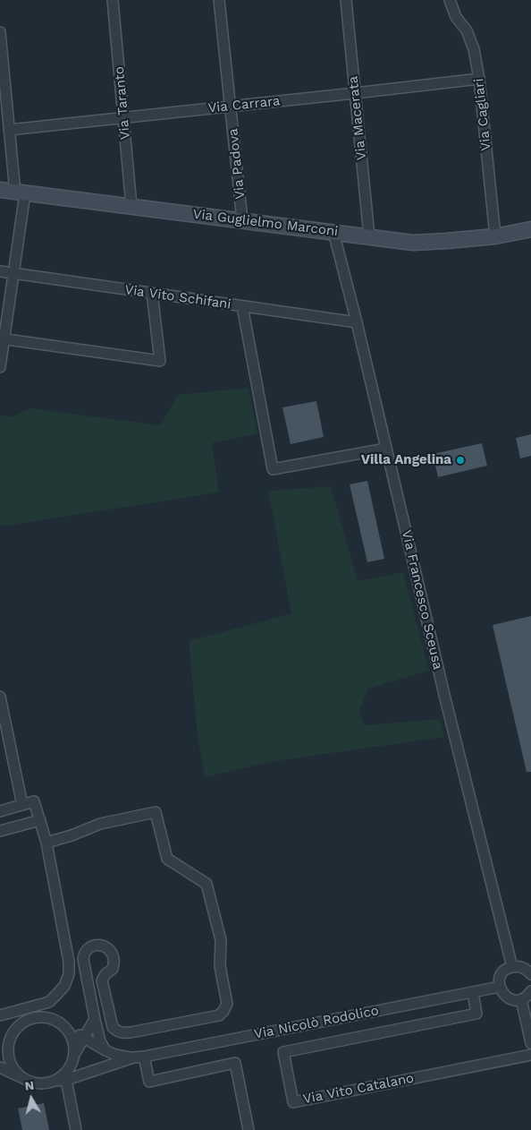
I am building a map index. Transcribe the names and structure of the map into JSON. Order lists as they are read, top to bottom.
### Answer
{
  "streets": {
    "main road": ["Via Guglielmo Marconi"],
    "street": [
      "Via Taranto",
      "Via Carrara",
      "Via Cagliari",
      "Via Macerata",
      "Via Padova",
      "Via Vito Schifani",
      "Via Francesco Sceusa",
      "Via Nicolò Rodolico",
      "Via Vito Catalano"
    ]
  },
  "crossings": [
    ["Via Taranto", "Via Carrara"],
    ["Via Taranto", "Via Guglielmo Marconi"],
    ["Via Carrara", "Via Cagliari"],
    ["Via Carrara", "Via Macerata"],
    ["Via Carrara", "Via Padova"],
    ["Via Cagliari", "Via Guglielmo Marconi"],
    ["Via Macerata", "Via Guglielmo Marconi"],
    ["Via Padova", "Via Guglielmo Marconi"],
    ["Via Guglielmo Marconi", "Via Francesco Sceusa"],
    ["Via Vito Schifani", "Via Francesco Sceusa"],
    ["Via Nicolò Rodolico", "Via Vito Catalano"]
  ],
  "places": ["Villa Angelina"],
  "north": "top"
}
